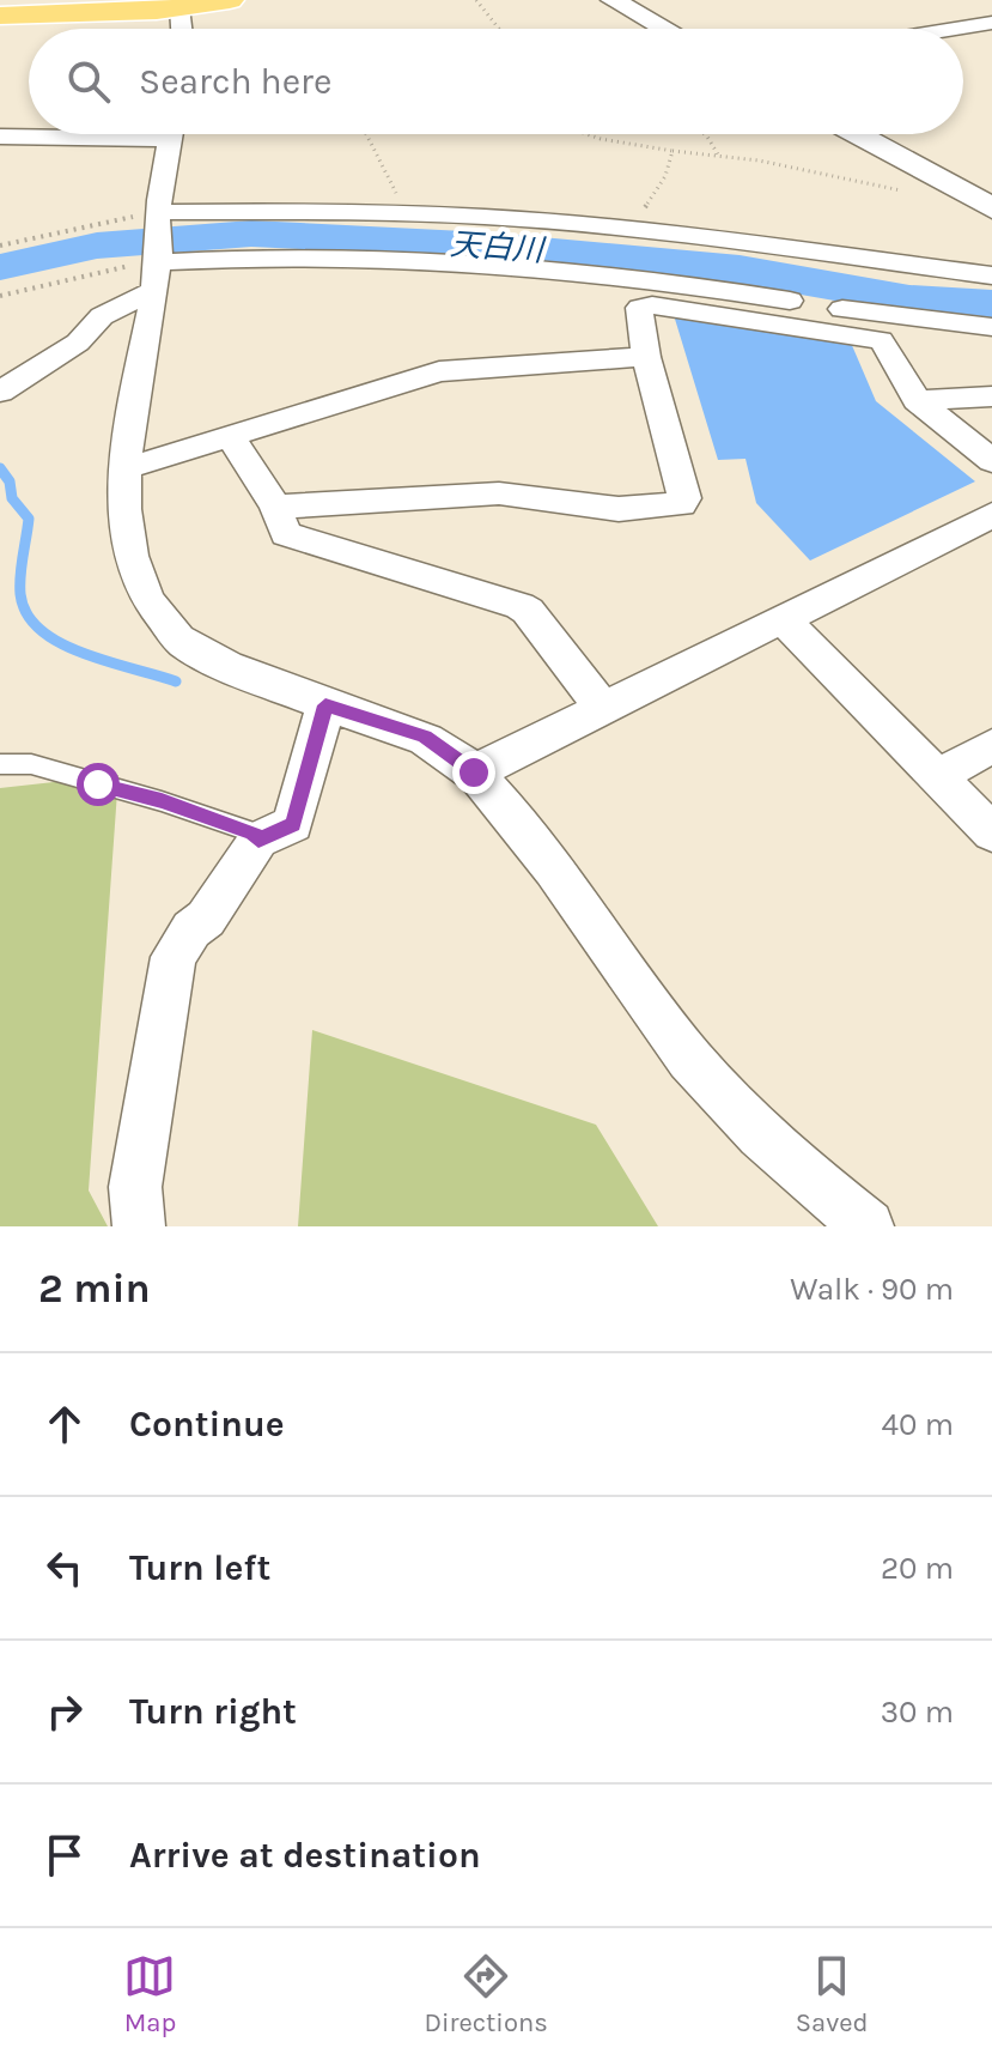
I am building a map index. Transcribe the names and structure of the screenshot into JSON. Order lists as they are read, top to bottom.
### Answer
{
  "water": ["天白川"],
  "page": {
    "search": "Search here",
    "heading": ["2 min", "Walk · 90 m"],
    "list": [
      ["Continue", "40 m"],
      ["Turn left", "20 m"],
      ["Turn right", "30 m"],
      "Arrive at destination"
    ],
    "nav": ["Map", "Directions", "Saved"]
  }
}
